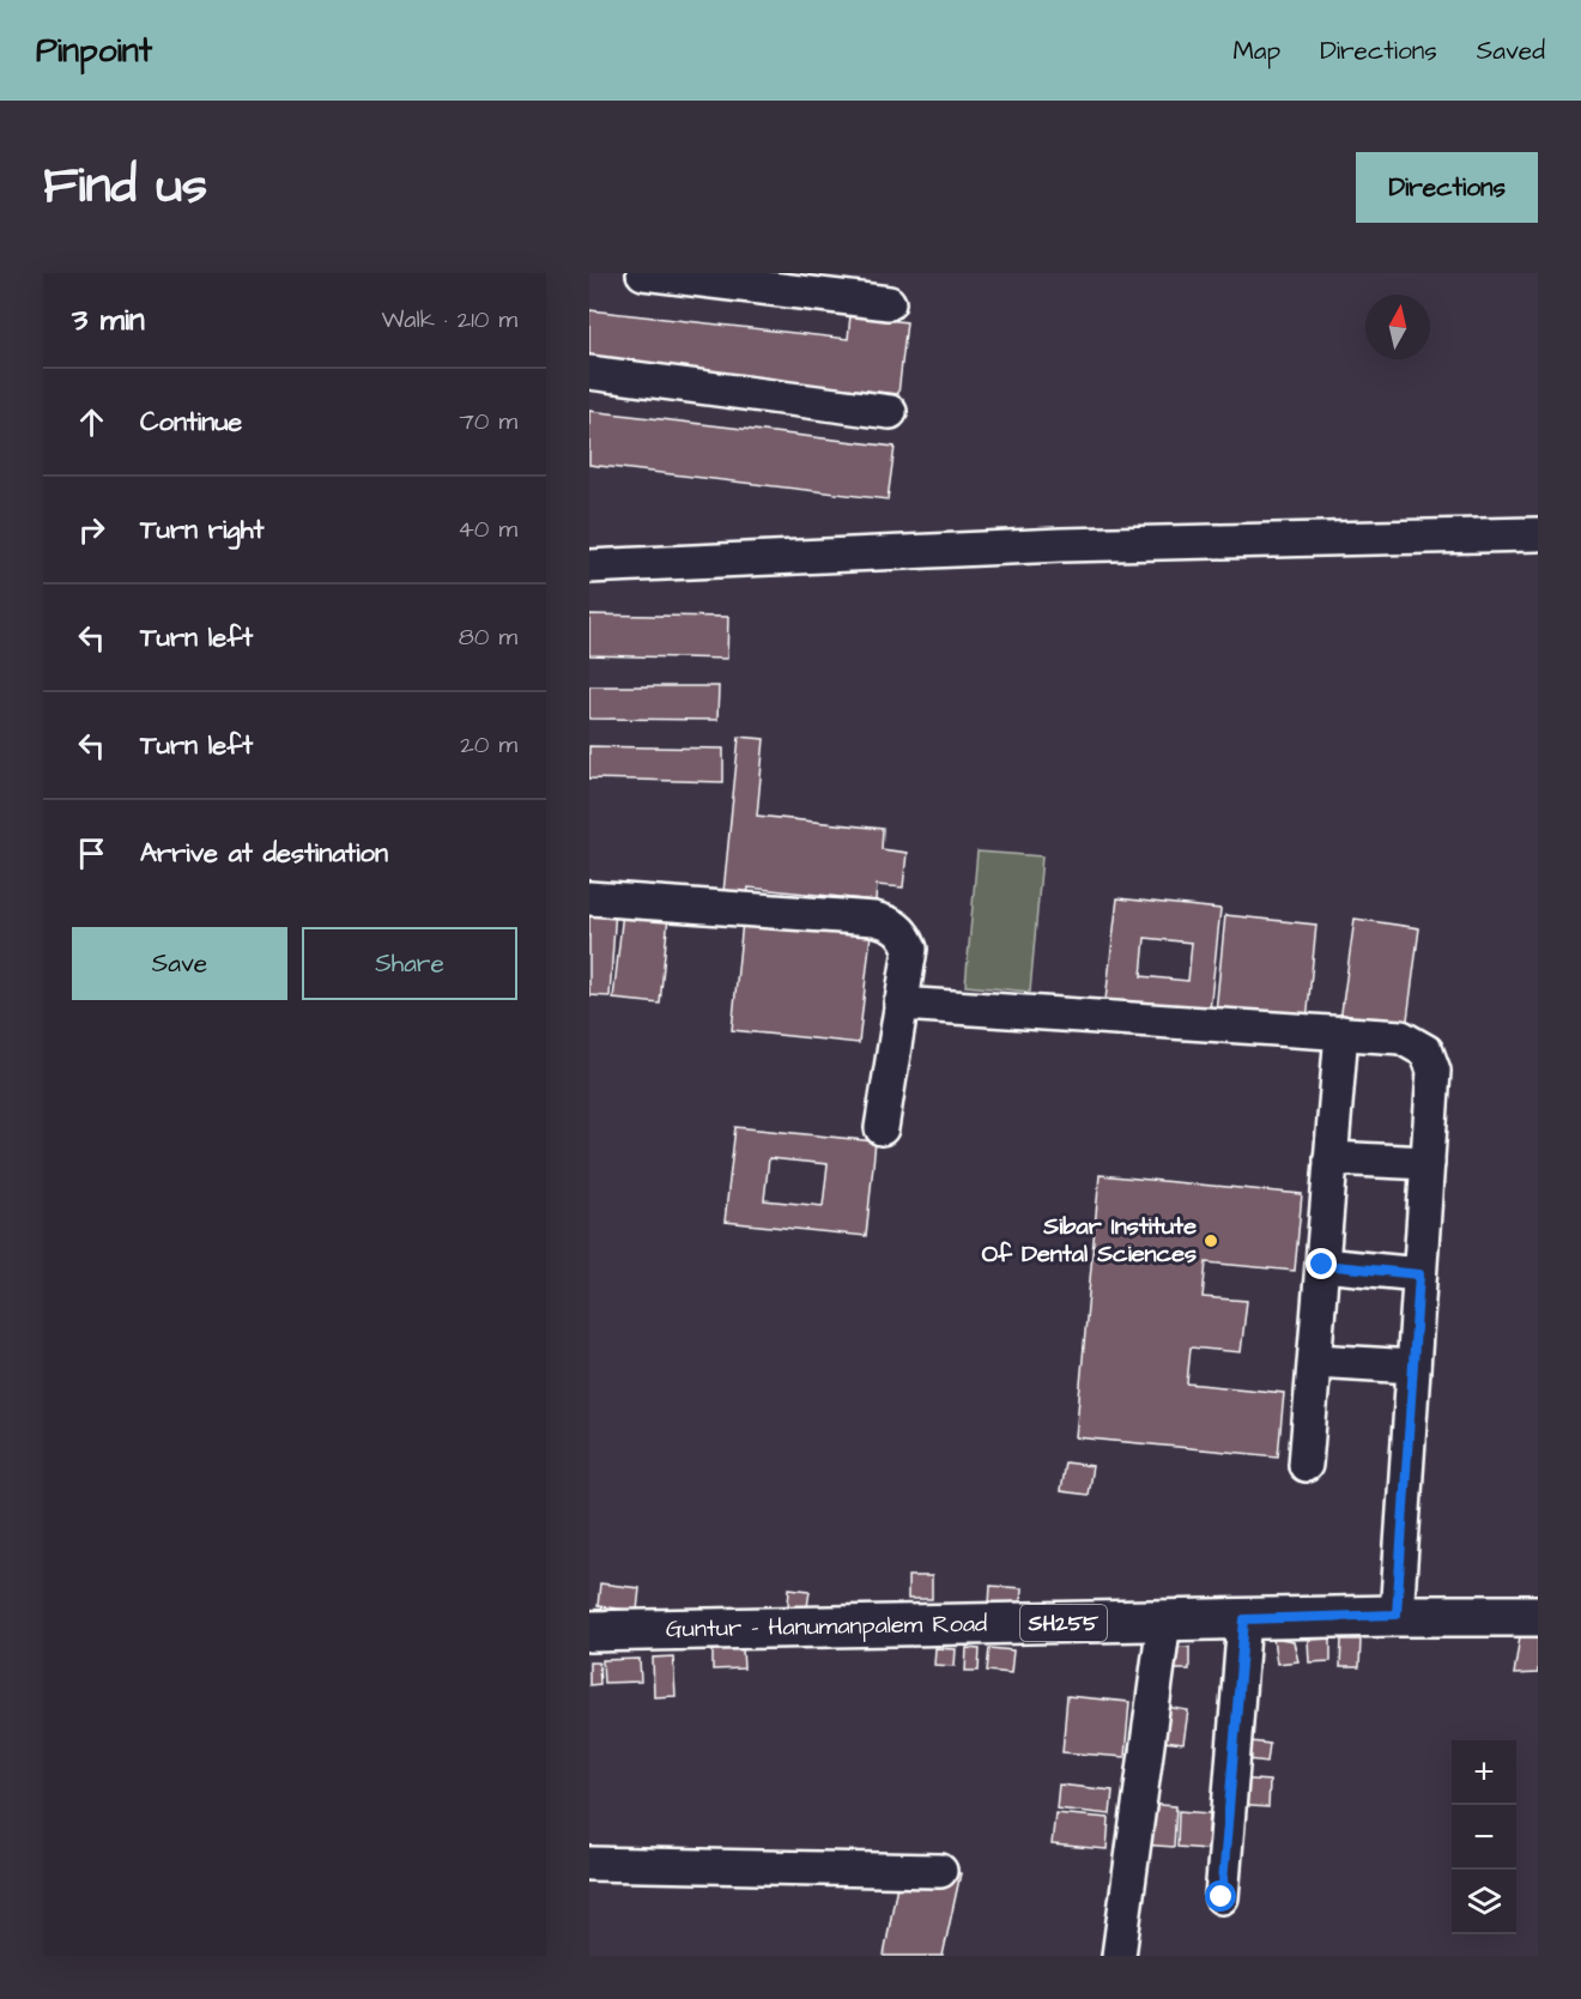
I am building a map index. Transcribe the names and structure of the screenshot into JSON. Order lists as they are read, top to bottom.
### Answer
{
  "streets": {
    "main road": ["SH255", "Guntur - Hanumanpalem Road"]
  },
  "places": ["Sibar Institute Of Dental Sciences"],
  "north": "top",
  "page": {
    "header": "Pinpoint",
    "nav": ["Map", "Directions", "Saved"],
    "title": "Find us",
    "buttons": [
      "Directions",
      ["Save", "Share"]
    ],
    "heading": ["3 min", "Walk · 210 m"],
    "list": [
      ["Continue", "70 m"],
      ["Turn right", "40 m"],
      ["Turn left", "80 m"],
      ["Turn left", "20 m"],
      "Arrive at destination"
    ],
    "map_buttons": ["+", "−"]
  }
}
